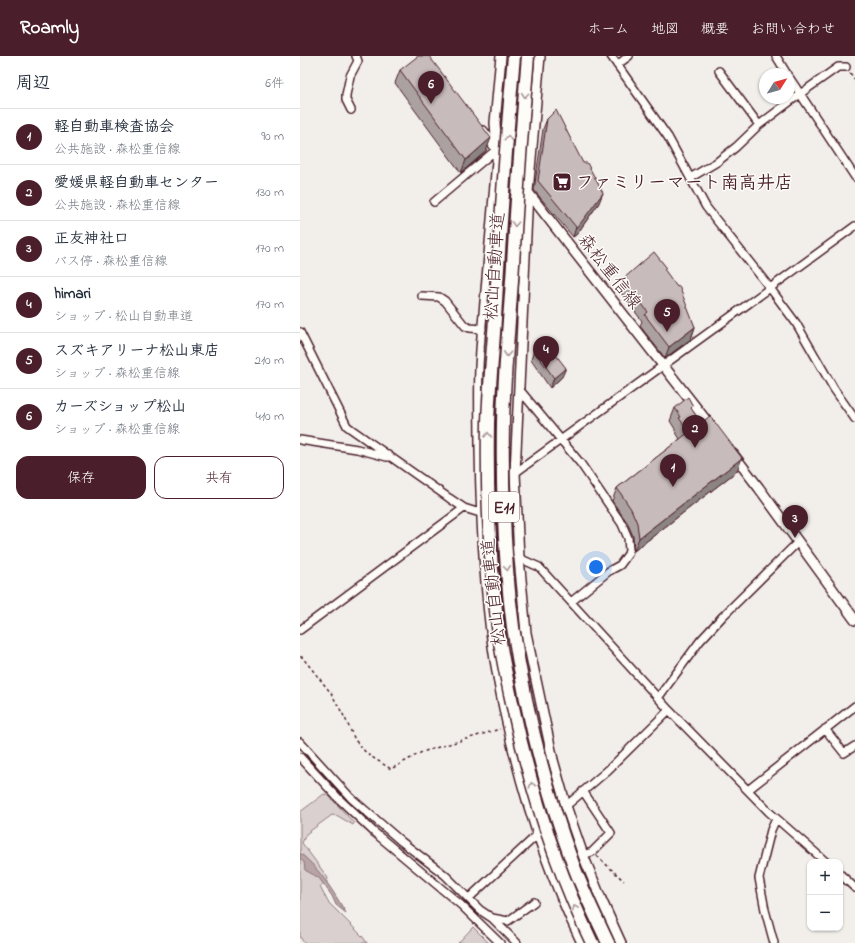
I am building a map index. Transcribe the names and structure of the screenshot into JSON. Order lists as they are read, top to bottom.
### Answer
{
  "streets": {
    "highway": ["松山自動車道", "E11"],
    "street": ["森松重信線"]
  },
  "places": {
    "supermarket": ["ファミリーマート南高井店"]
  },
  "north": "top right",
  "page": {
    "header": "Roamly",
    "nav": [
      "ホーム",
      "地図",
      "概要",
      "お問い合わせ"
    ],
    "heading": ["周辺", "6件"],
    "pins": [
      "6",
      "5",
      "4",
      "2",
      "1",
      "3"
    ],
    "list": [
      {
        "mark": "1",
        "name": "軽自動車検査協会",
        "note": "公共施設 · 森松重信線",
        "value": "90 m"
      },
      {
        "mark": "2",
        "name": "愛媛県軽自動車センター",
        "note": "公共施設 · 森松重信線",
        "value": "130 m"
      },
      {
        "mark": "3",
        "name": "正友神社口",
        "note": "バス停 · 森松重信線",
        "value": "170 m"
      },
      {
        "mark": "4",
        "name": "himari",
        "note": "ショップ · 松山自動車道",
        "value": "170 m"
      },
      {
        "mark": "5",
        "name": "スズキアリーナ松山東店",
        "note": "ショップ · 森松重信線",
        "value": "210 m"
      },
      {
        "mark": "6",
        "name": "カーズショップ松山",
        "note": "ショップ · 森松重信線",
        "value": "410 m"
      }
    ],
    "buttons": ["保存", "共有"],
    "map_buttons": ["+", "−"]
  }
}
